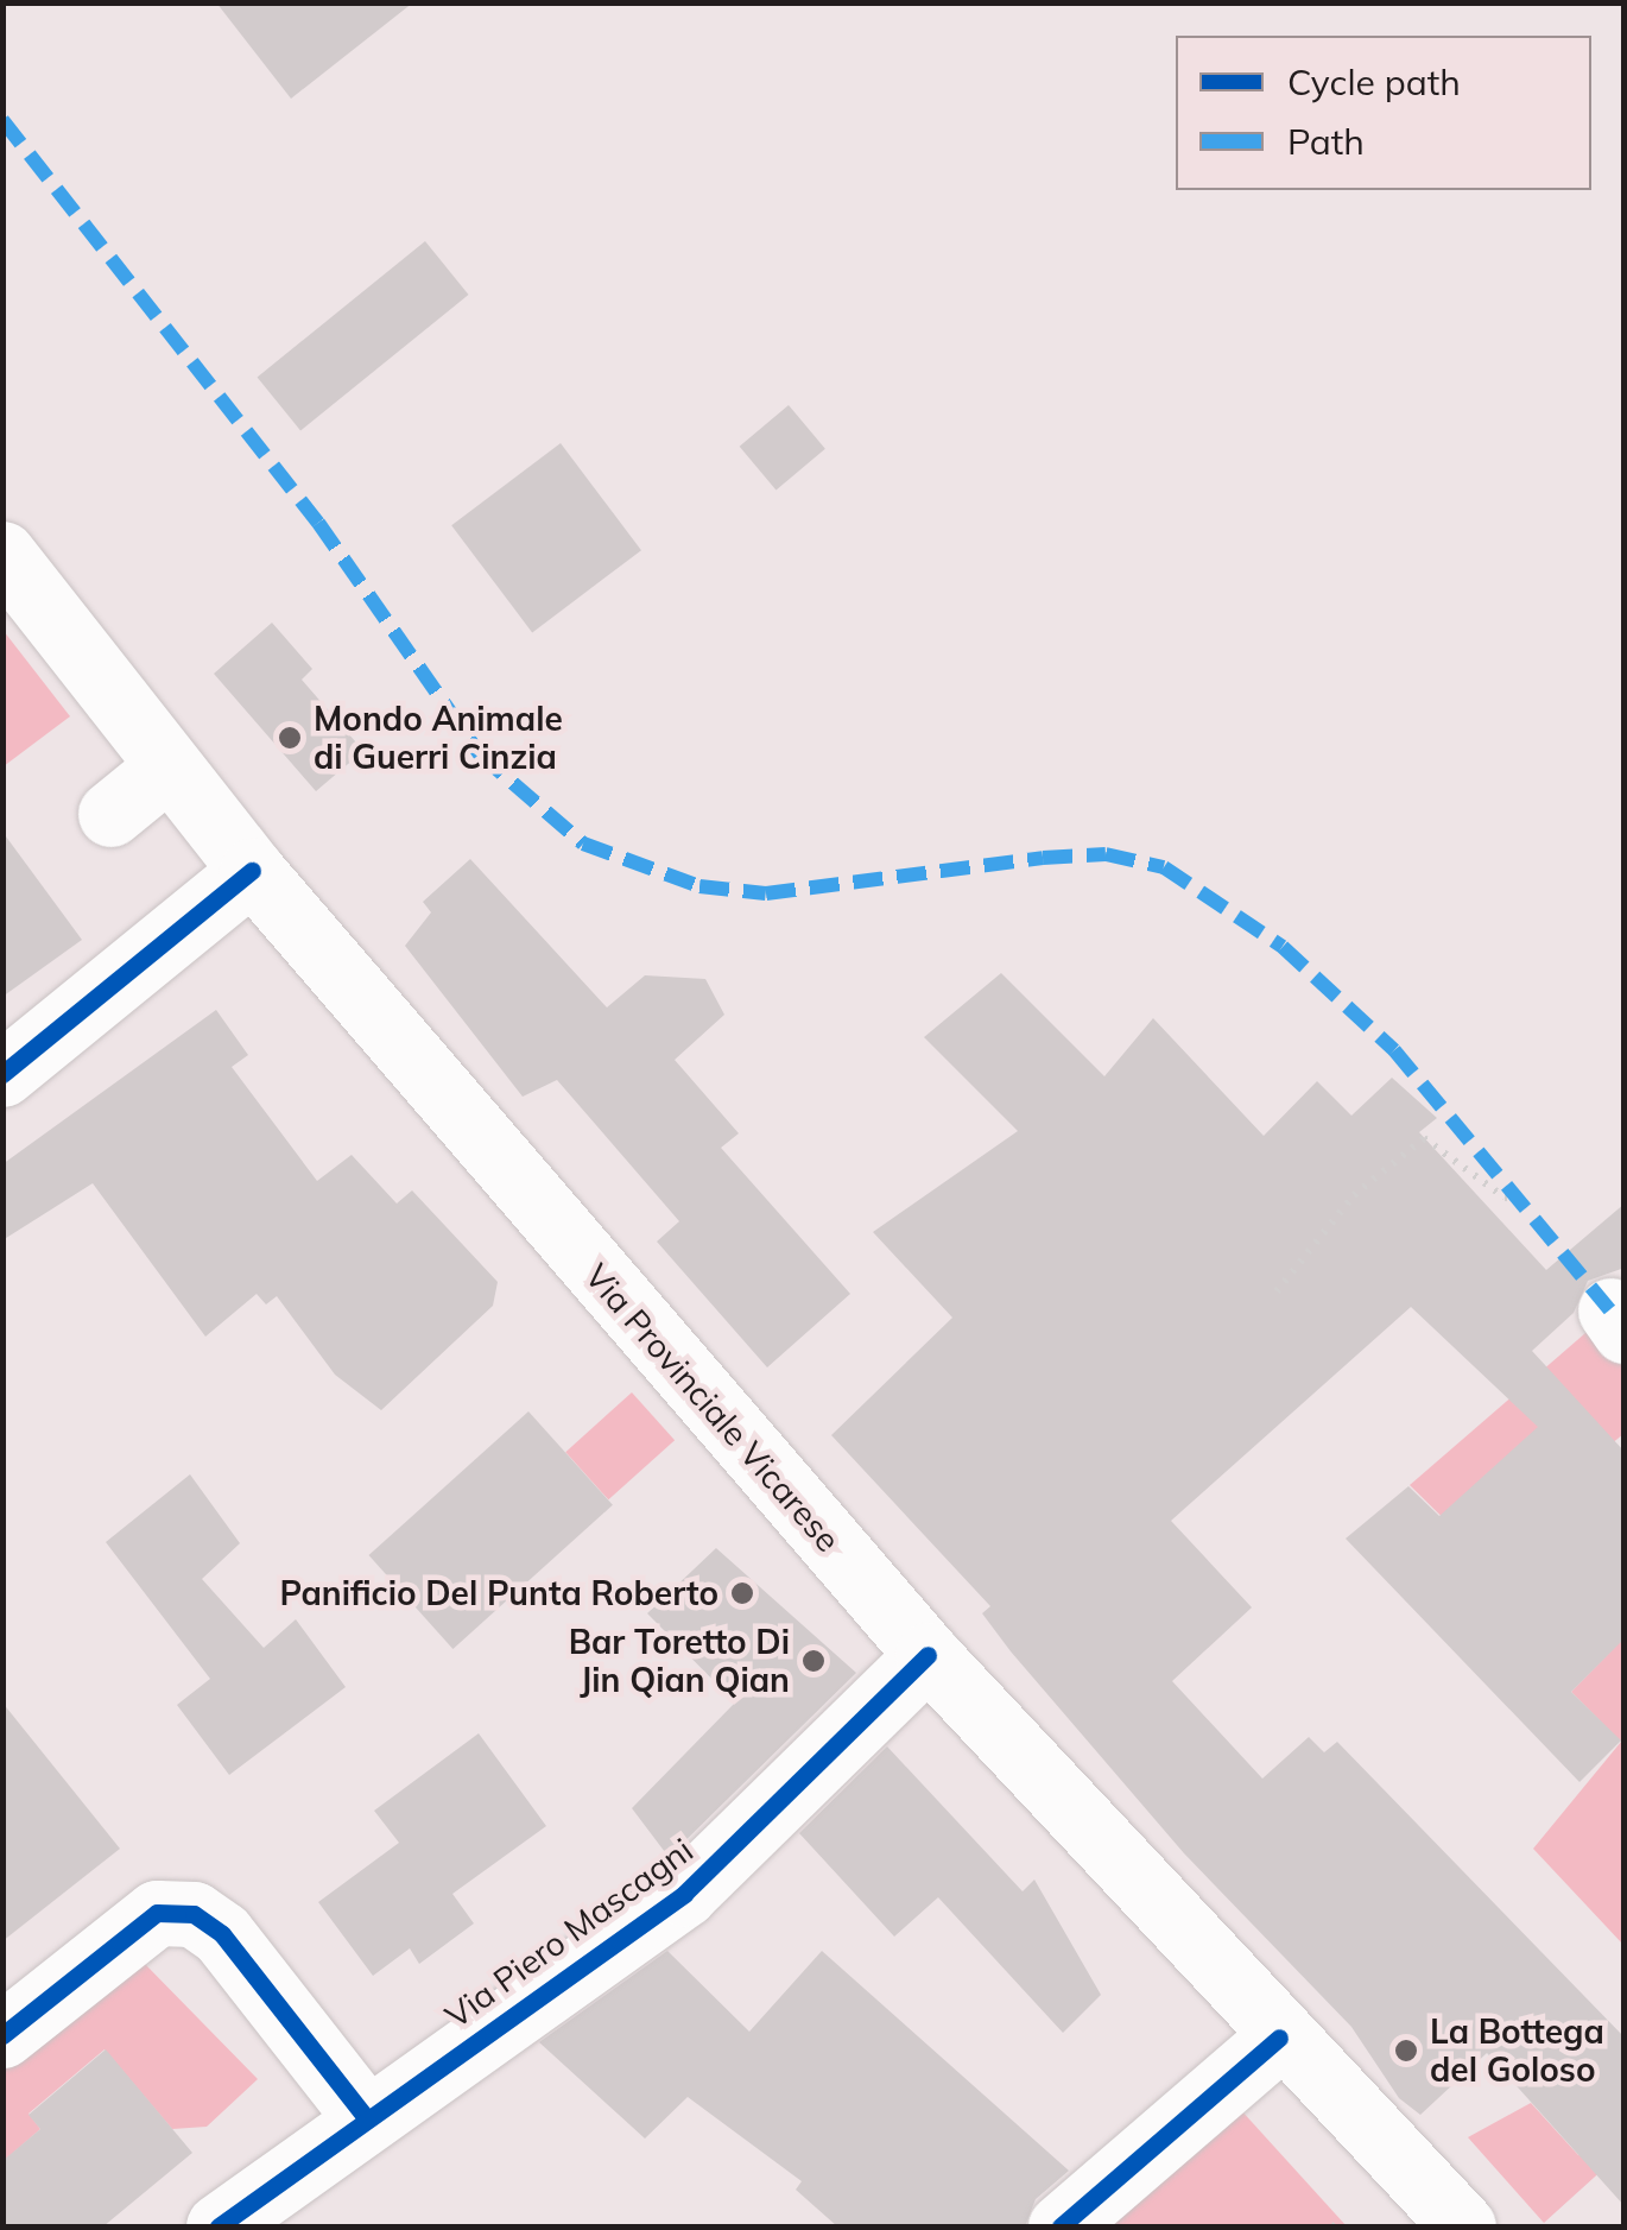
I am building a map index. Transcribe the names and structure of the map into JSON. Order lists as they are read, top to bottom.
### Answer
{
  "streets": {
    "main road": ["Via Provinciale Vicarese", "Via Piero Mascagni"]
  },
  "crossings": [
    ["Via Provinciale Vicarese", "Via Piero Mascagni"]
  ],
  "places": [
    "Mondo Animale di Guerri Cinzia",
    "Panificio Del Punta Roberto",
    "Bar Toretto Di Jin Qian Qian",
    "La Bottega del Goloso"
  ],
  "legend": ["Cycle path", "Path"]
}
